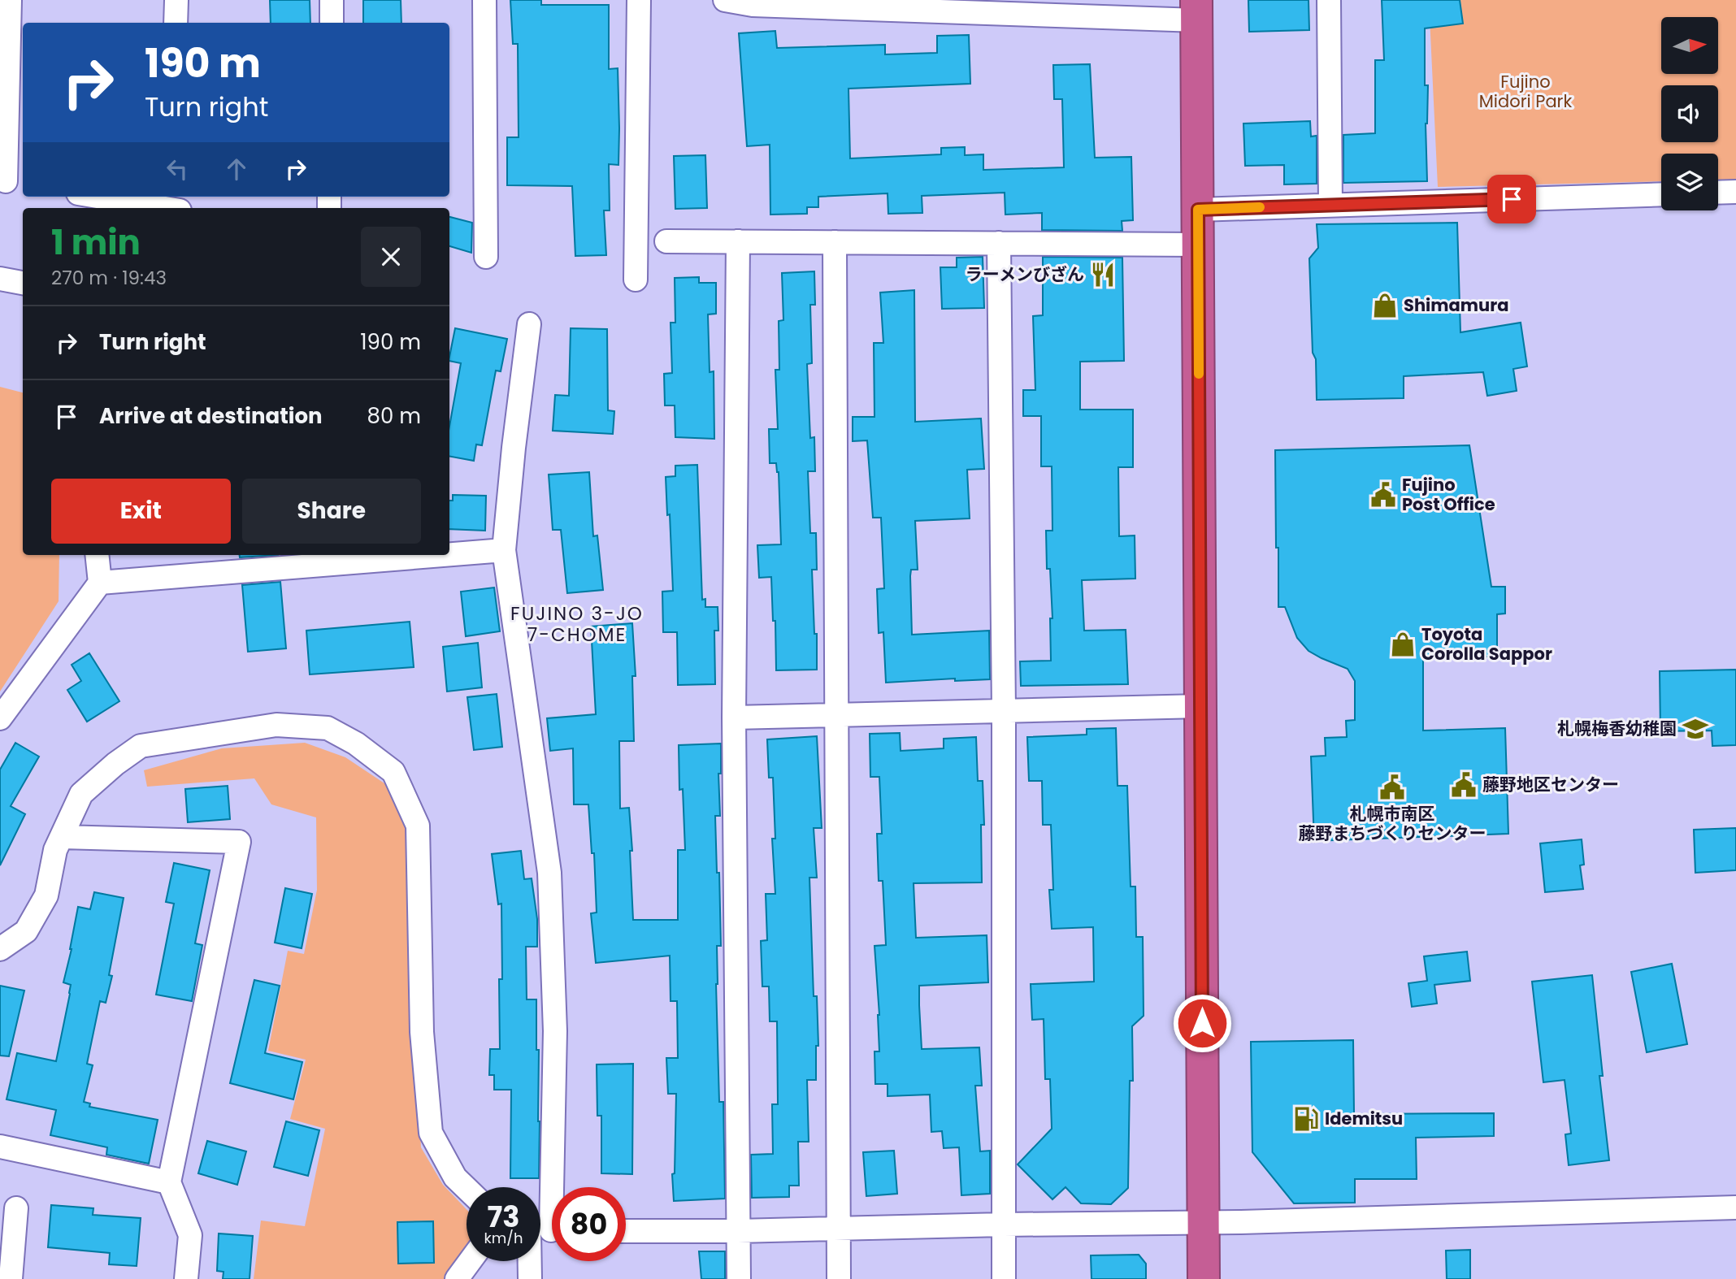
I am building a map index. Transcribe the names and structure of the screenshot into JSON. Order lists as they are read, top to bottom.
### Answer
{
  "districts": ["FUJINO 3-JO 7-CHOME"],
  "parks": ["Fujino Midori Park"],
  "places": {
    "restaurant": ["ラーメンびざん"],
    "shop": ["Shimamura", "Toyota Corolla Sappor"],
    "public building": ["Fujino Post Office", "藤野地区センター", "札幌市南区 藤野まちづくりセンター"],
    "school or university": ["札幌梅香幼稚園"],
    "fuel station": ["Idemitsu"]
  },
  "north": "right",
  "page": {
    "turn": ["190 m", "Turn right"],
    "heading": ["1 min", "270 m · 19:43"],
    "list": [
      {
        "name": "Turn right",
        "value": "190 m"
      },
      {
        "name": "Arrive at destination",
        "value": "80 m"
      }
    ],
    "buttons": ["Exit", "Share"],
    "speed": "73 km/h",
    "limit": "80"
  }
}
